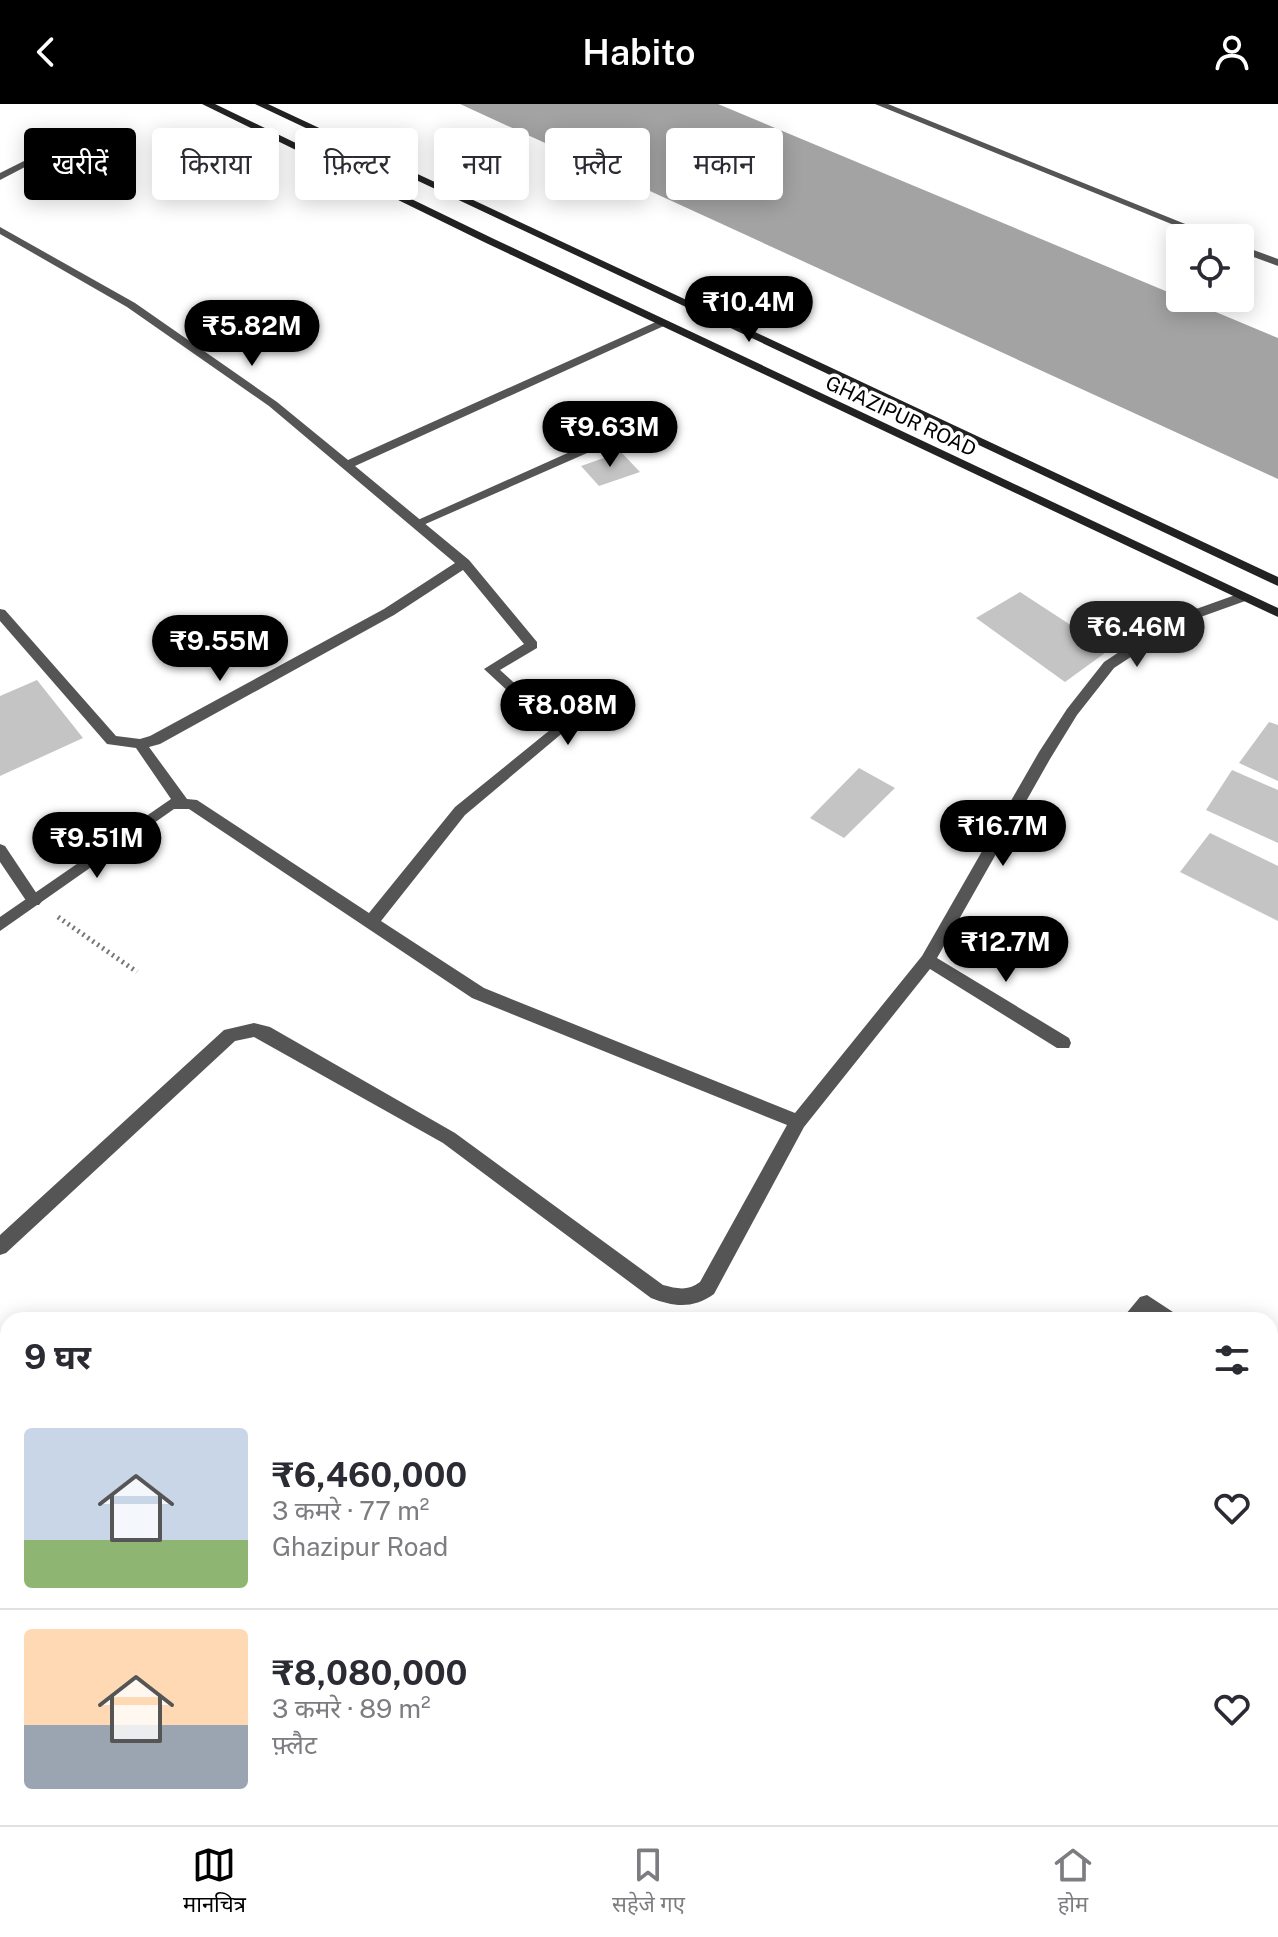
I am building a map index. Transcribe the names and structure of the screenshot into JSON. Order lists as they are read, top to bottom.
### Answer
{
  "streets": {
    "main road": ["GHAZIPUR ROAD"]
  },
  "page": {
    "header": "Habito",
    "chip": [
      "खरीदें",
      "किराया",
      "फ़िल्टर",
      "नया",
      "फ़्लैट",
      "मकान"
    ],
    "price": [
      "₹10.4M",
      "₹5.82M",
      "₹9.63M",
      "₹6.46M",
      "₹9.55M",
      "₹8.08M",
      "₹16.7M",
      "₹9.51M",
      "₹12.7M"
    ],
    "heading": "9 घर",
    "list": [
      {
        "name": "₹6,460,000",
        "note": "3 कमरे · 77 m² · Ghazipur Road"
      },
      {
        "name": "₹8,080,000",
        "note": "3 कमरे · 89 m² · फ़्लैट"
      }
    ],
    "tabs": ["मानचित्र", "सहेजे गए", "होम"]
  }
}
